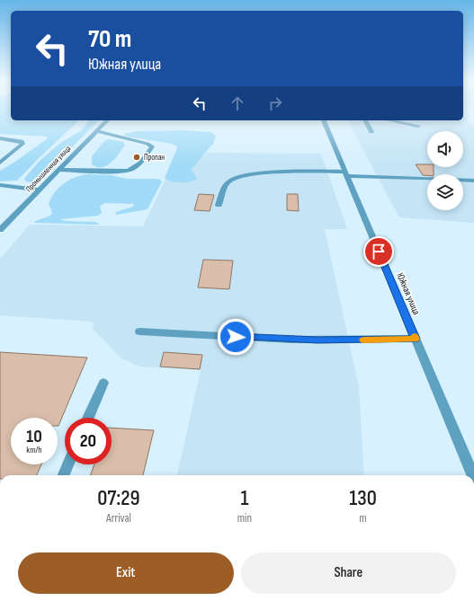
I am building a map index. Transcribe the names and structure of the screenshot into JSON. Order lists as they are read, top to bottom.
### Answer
{
  "streets": {
    "street": ["Промышленная улица", "Южная улица"]
  },
  "places": ["Пропан"],
  "page": {
    "turn": ["70 m", "Южная улица"],
    "speed": "10 km/h",
    "limit": "20",
    "eta": [
      "07:29",
      "Arrival",
      "1",
      "min",
      "130",
      "m"
    ],
    "buttons": ["Exit", "Share"]
  }
}
